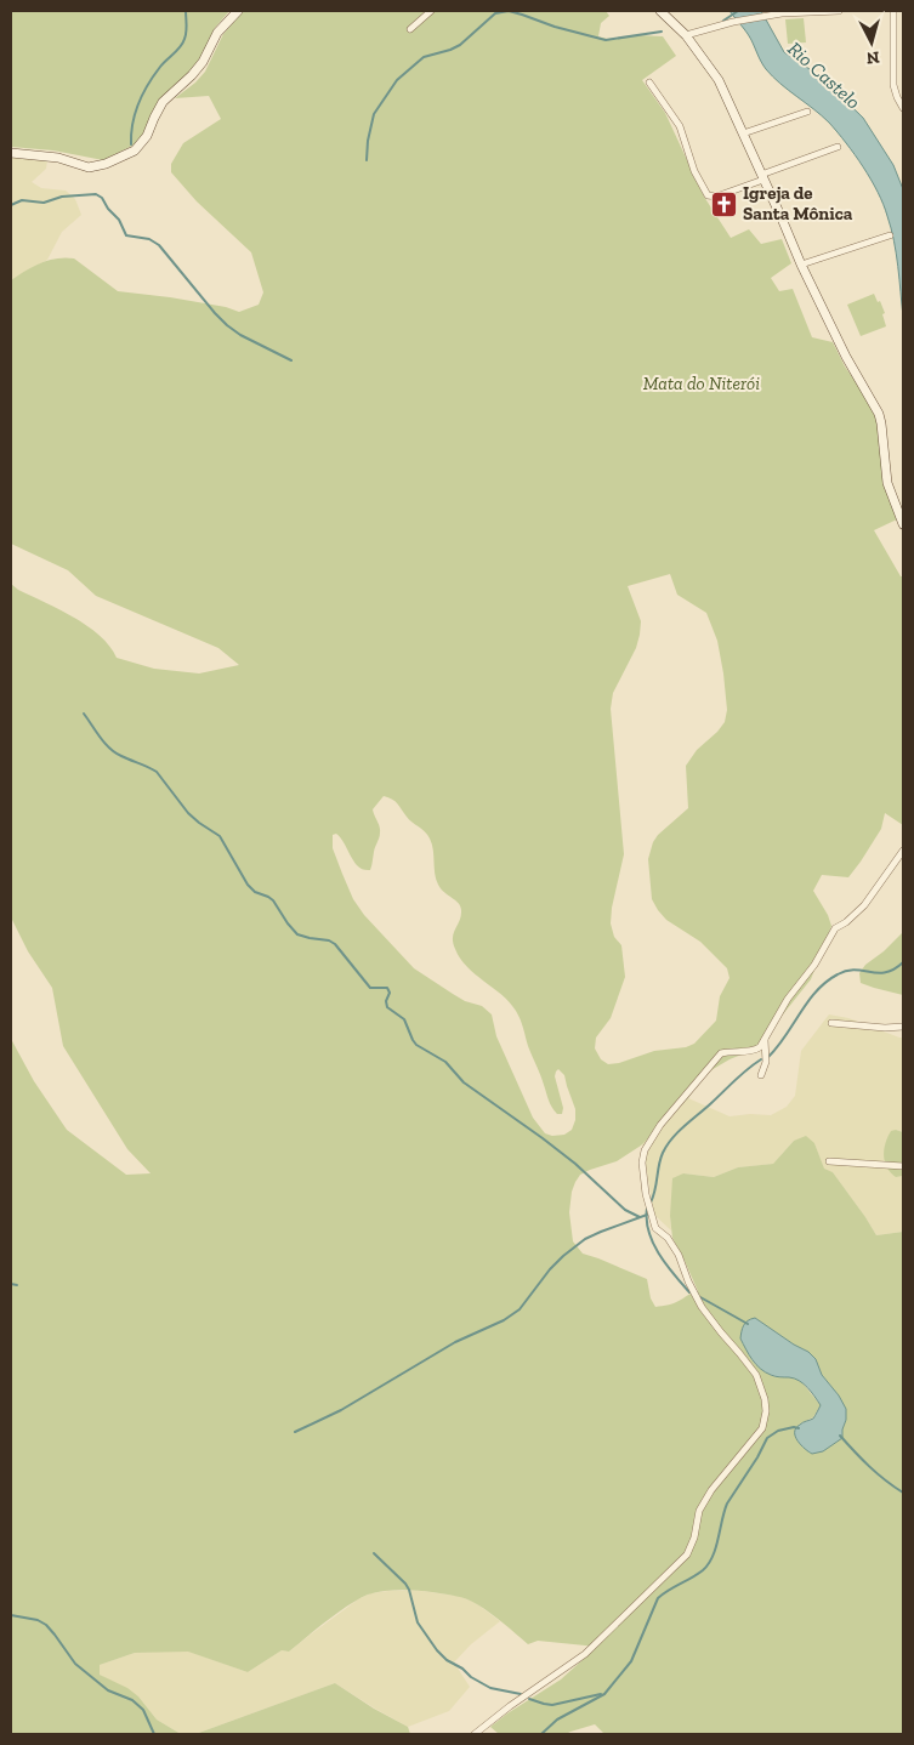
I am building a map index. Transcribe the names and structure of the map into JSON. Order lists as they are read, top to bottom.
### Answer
{
  "water": ["Rio Castelo"],
  "parks": ["Mata do Niterói"],
  "places": {
    "church": ["Igreja de Santa Mônica"]
  },
  "north": "bottom"
}
